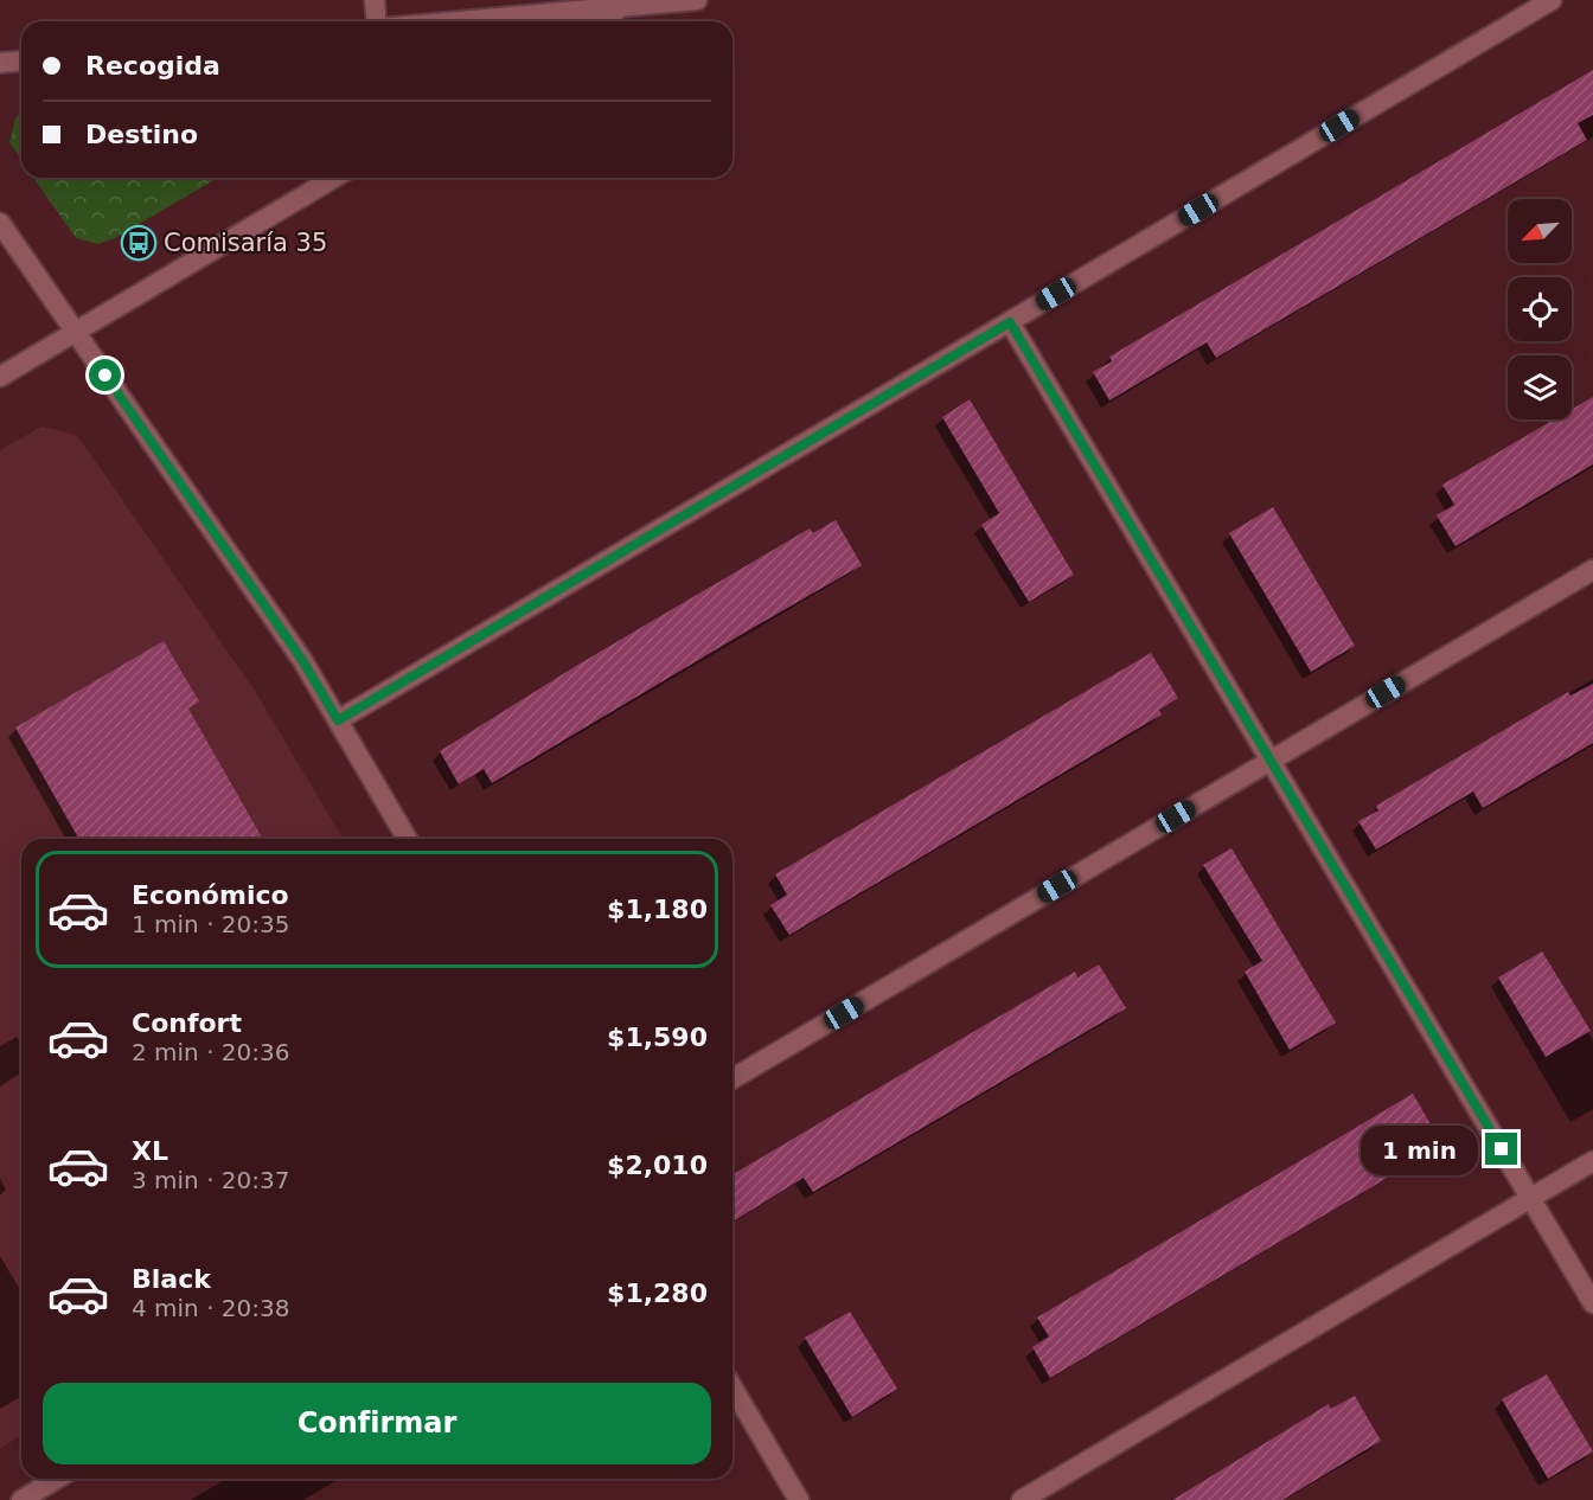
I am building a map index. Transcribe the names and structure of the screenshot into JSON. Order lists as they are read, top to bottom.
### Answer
{
  "places": {
    "bus stop": ["Comisaría 35"]
  },
  "north": "bottom left",
  "page": {
    "banner": ["Recogida", "Destino"],
    "list": [
      {
        "name": "Económico",
        "note": "1 min · 20:35",
        "value": "$1,180"
      },
      {
        "name": "Confort",
        "note": "2 min · 20:36",
        "value": "$1,590"
      },
      {
        "name": "XL",
        "note": "3 min · 20:37",
        "value": "$2,010"
      },
      {
        "name": "Black",
        "note": "4 min · 20:38",
        "value": "$1,280"
      }
    ],
    "bubble": "1 min",
    "buttons": "Confirmar"
  }
}
